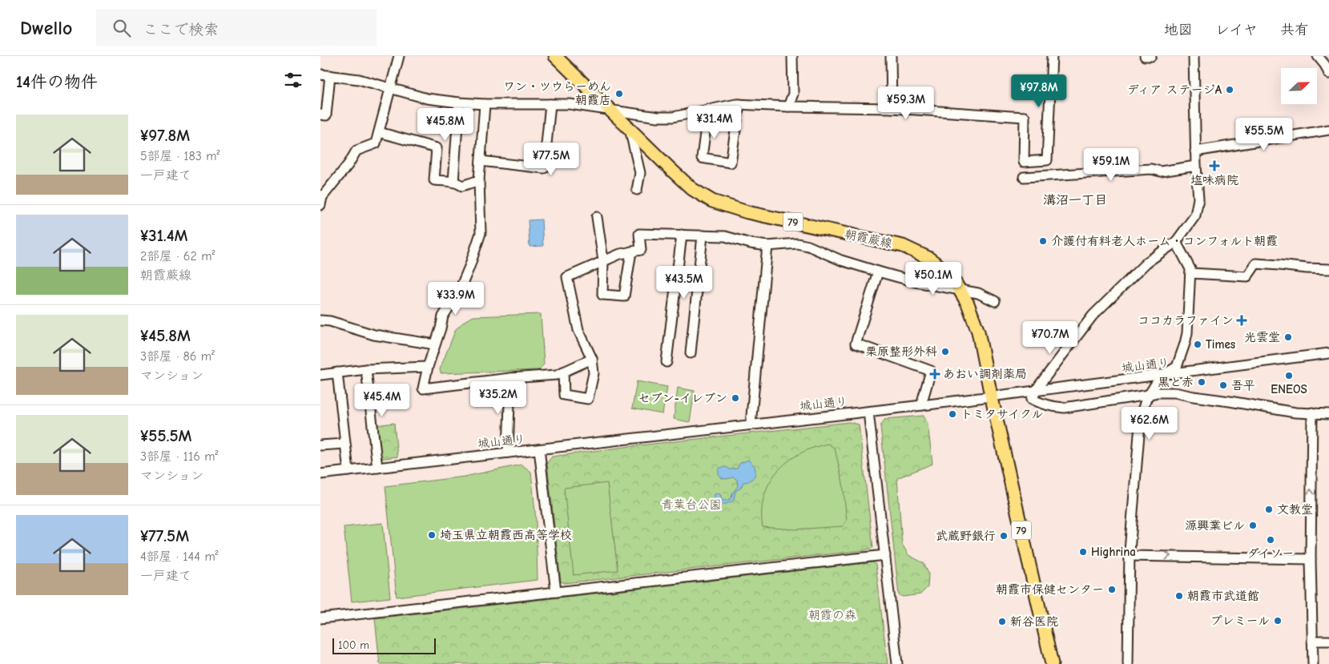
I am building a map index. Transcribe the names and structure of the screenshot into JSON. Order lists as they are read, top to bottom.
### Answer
{
  "streets": {
    "main road": ["79", "朝霞蕨線"],
    "street": ["城山通り"]
  },
  "crossings": [
    ["朝霞蕨線", "城山通り"]
  ],
  "districts": ["溝沼一丁目"],
  "parks": ["青葉台公園", "朝霞の森"],
  "places": {
    "other": [
      "ディア ステージA",
      "ワン・ツウらーめん 朝霞店",
      "介護付有料老人ホーム・コンフォルト朝霞",
      "光雲堂",
      "Times",
      "栗原整形外科",
      "ENEOS",
      "黒と赤",
      "吾平",
      "セブン-イレブン",
      "トミタサイクル",
      "文教堂",
      "源興業ビル",
      "埼玉県立朝霞西高等学校",
      "武蔵野銀行",
      "ダイソー",
      "Highrina",
      "朝霞市保健センター",
      "朝霞市武道館",
      "プレミール",
      "新谷医院"
    ],
    "health": ["塩味病院", "ココカラファイン", "あおい調剤薬局"]
  },
  "scale_bar": "100 m",
  "north": "top right",
  "page": {
    "header": "Dwello",
    "search": "ここで検索",
    "nav": ["地図", "レイヤ", "共有"],
    "heading": "14件の物件",
    "price": [
      "¥97.8M",
      "¥59.3M",
      "¥31.4M",
      "¥45.8M",
      "¥55.5M",
      "¥77.5M",
      "¥59.1M",
      "¥50.1M",
      "¥43.5M",
      "¥33.9M",
      "¥70.7M",
      "¥35.2M",
      "¥45.4M",
      "¥62.6M"
    ],
    "list": [
      {
        "name": "¥97.8M",
        "note": "5部屋 · 183 m² · 一戸建て"
      },
      {
        "name": "¥31.4M",
        "note": "2部屋 · 62 m² · 朝霞蕨線"
      },
      {
        "name": "¥45.8M",
        "note": "3部屋 · 86 m² · マンション"
      },
      {
        "name": "¥55.5M",
        "note": "3部屋 · 116 m² · マンション"
      },
      {
        "name": "¥77.5M",
        "note": "4部屋 · 144 m² · 一戸建て"
      }
    ],
    "scale": "100 m"
  }
}
